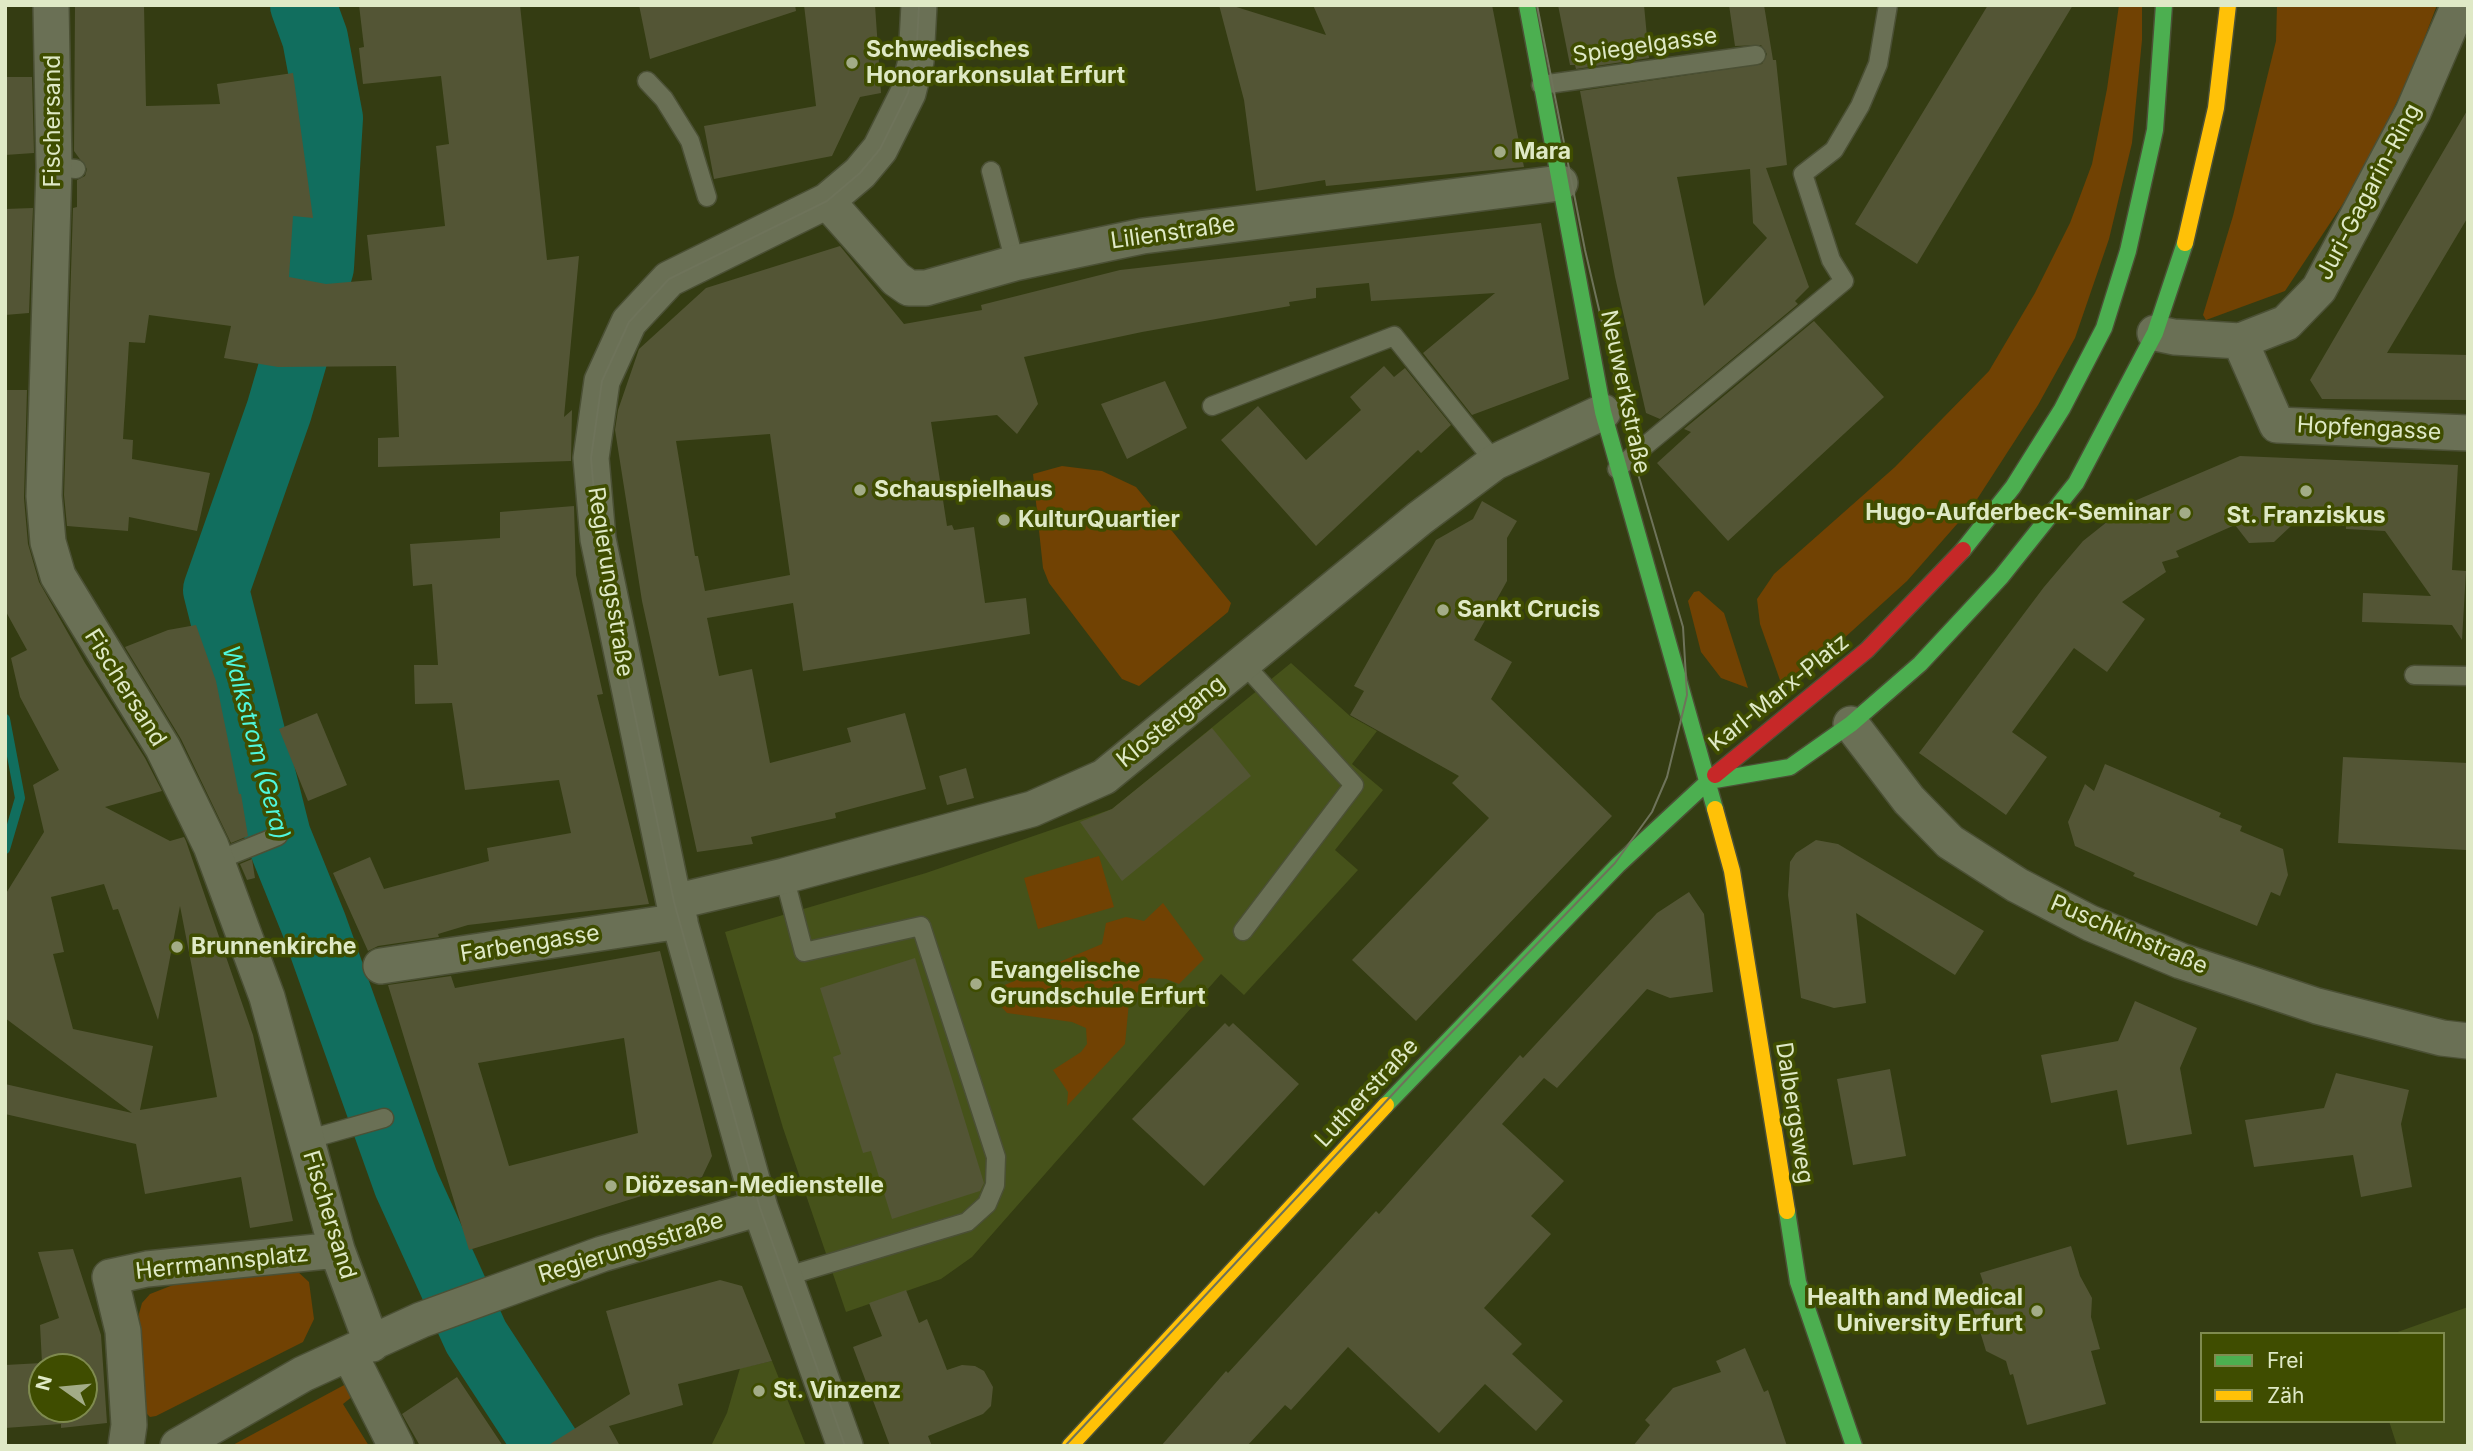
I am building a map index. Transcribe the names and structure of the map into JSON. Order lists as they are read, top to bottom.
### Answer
{
  "streets": {
    "street": [
      "Fischersand",
      "Juri-Gagarin-Ring",
      "Lilienstraße",
      "Neuwerkstraße",
      "Hopfengasse",
      "Regierungsstraße",
      "Karl-Marx-Platz",
      "Klostergang",
      "Puschkinstraße",
      "Farbengasse",
      "Lutherstraße",
      "Dalbergsweg",
      "Herrmannsplatz"
    ],
    "lane": ["Spiegelgasse"]
  },
  "crossings": [
    ["Spiegelgasse", "Neuwerkstraße"],
    ["Fischersand", "Regierungsstraße"],
    ["Fischersand", "Herrmannsplatz"],
    ["Juri-Gagarin-Ring", "Hopfengasse"],
    ["Juri-Gagarin-Ring", "Karl-Marx-Platz"],
    ["Lilienstraße", "Neuwerkstraße"],
    ["Lilienstraße", "Regierungsstraße"],
    ["Neuwerkstraße", "Karl-Marx-Platz"],
    ["Neuwerkstraße", "Klostergang"],
    ["Neuwerkstraße", "Lutherstraße"],
    ["Neuwerkstraße", "Dalbergsweg"],
    ["Regierungsstraße", "Klostergang"],
    ["Regierungsstraße", "Farbengasse"],
    ["Karl-Marx-Platz", "Puschkinstraße"],
    ["Karl-Marx-Platz", "Lutherstraße"],
    ["Karl-Marx-Platz", "Dalbergsweg"],
    ["Klostergang", "Farbengasse"],
    ["Lutherstraße", "Dalbergsweg"]
  ],
  "water": ["Walkstrom (Gera)"],
  "places": [
    "Schwedisches Honorarkonsulat Erfurt",
    "Mara",
    "Schauspielhaus",
    "St. Franziskus",
    "Hugo-Aufderbeck-Seminar",
    "KulturQuartier",
    "Sankt Crucis",
    "Brunnenkirche",
    "Evangelische Grundschule Erfurt",
    "Diözesan-Medienstelle",
    "Health and Medical University Erfurt",
    "St. Vinzenz"
  ],
  "legend": ["Frei", "Zäh"],
  "north": "left"
}
